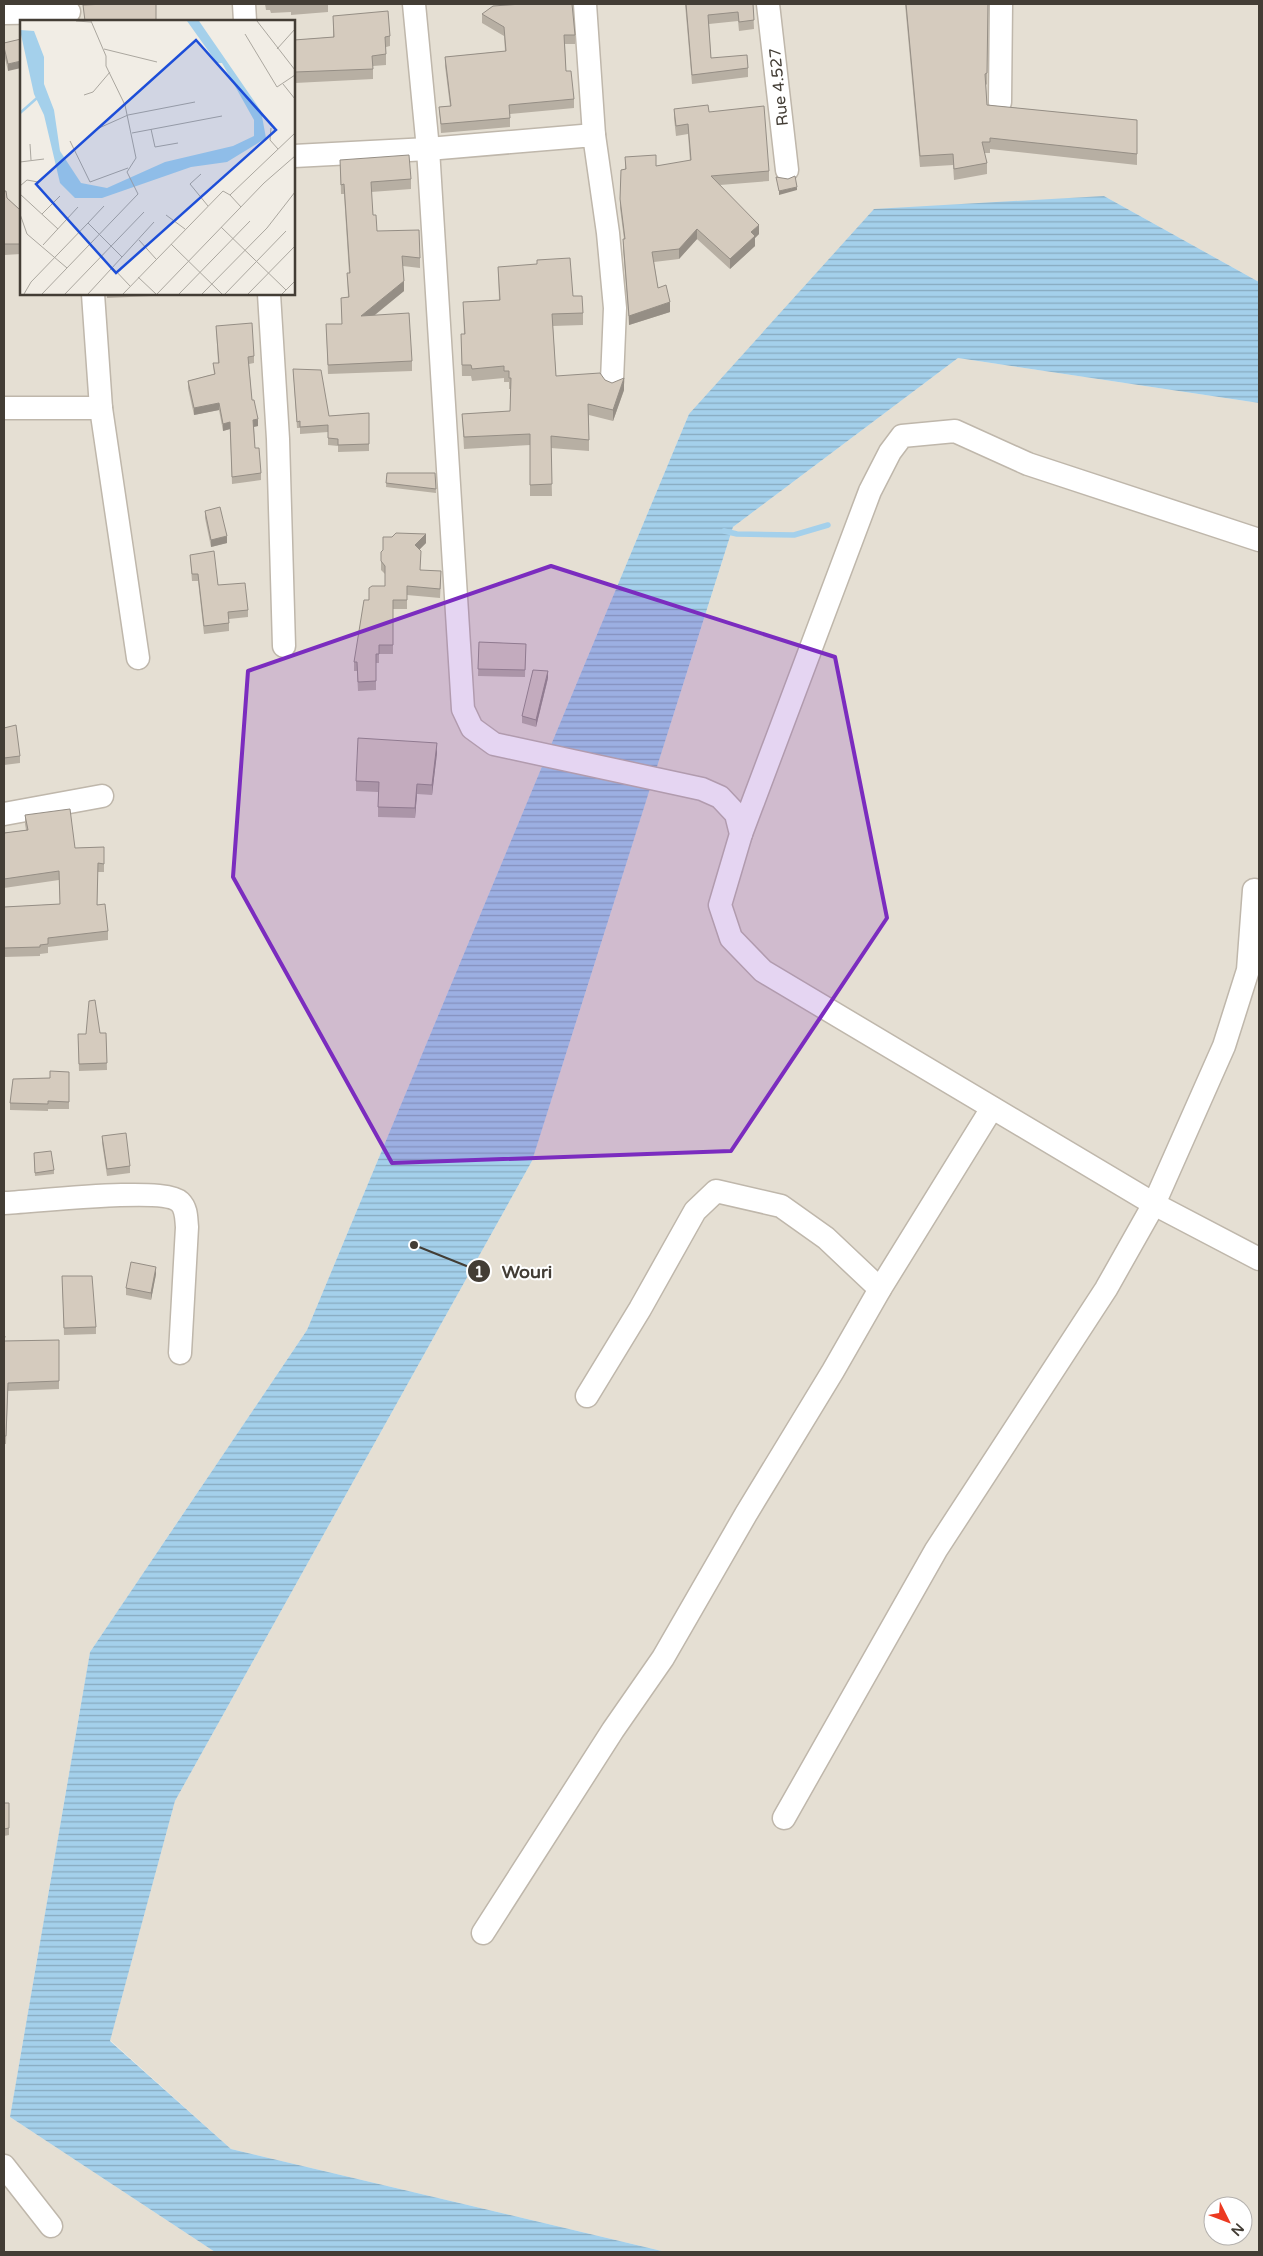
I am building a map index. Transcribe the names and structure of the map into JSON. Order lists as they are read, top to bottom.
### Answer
{
  "streets": {
    "street": ["Rue 4.527"]
  },
  "places": ["Wouri"],
  "north": "bottom right"
}
